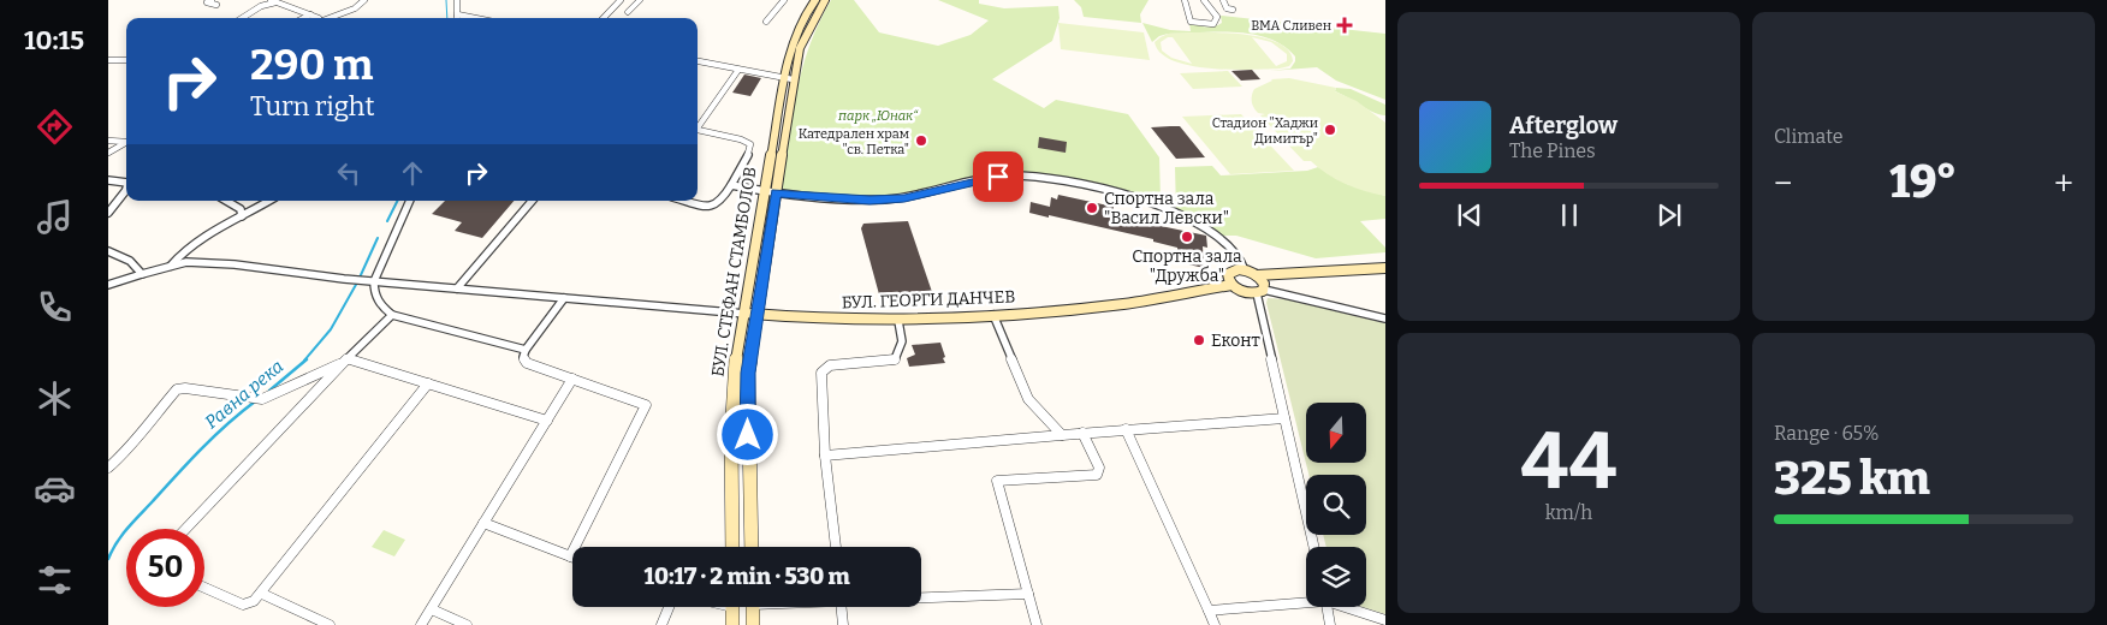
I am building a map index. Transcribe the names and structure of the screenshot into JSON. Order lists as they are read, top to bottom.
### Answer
{
  "streets": {
    "main road": ["БУЛ. СТЕФАН СТАМБОЛОВ", "БУЛ. ГЕОРГИ ДАНЧЕВ"]
  },
  "crossings": [
    ["БУЛ. СТЕФАН СТАМБОЛОВ", "БУЛ. ГЕОРГИ ДАНЧЕВ"]
  ],
  "water": ["Равна река"],
  "parks": ["парк „Юнак“"],
  "places": {
    "health": ["ВМА Сливен"],
    "other": [
      "Стадион \"Хаджи Димитър\"",
      "Катедрален храм \"св. Петка\"",
      "Спортна зала \"Васил Левски\"",
      "Спортна зала \"Дружба\"",
      "Еконт"
    ]
  },
  "north": "bottom",
  "page": {
    "tabs": "10:15",
    "tile": [
      "Climate",
      ["44", "km/h"],
      ["Range · 65%", "325 km"]
    ],
    "turn": ["290 m", "Turn right"],
    "song": ["Afterglow", "The Pines"],
    "heat": ["−", "19°", "+"],
    "limit": "50",
    "trip": "10:17 · 2 min · 530 m"
  }
}
